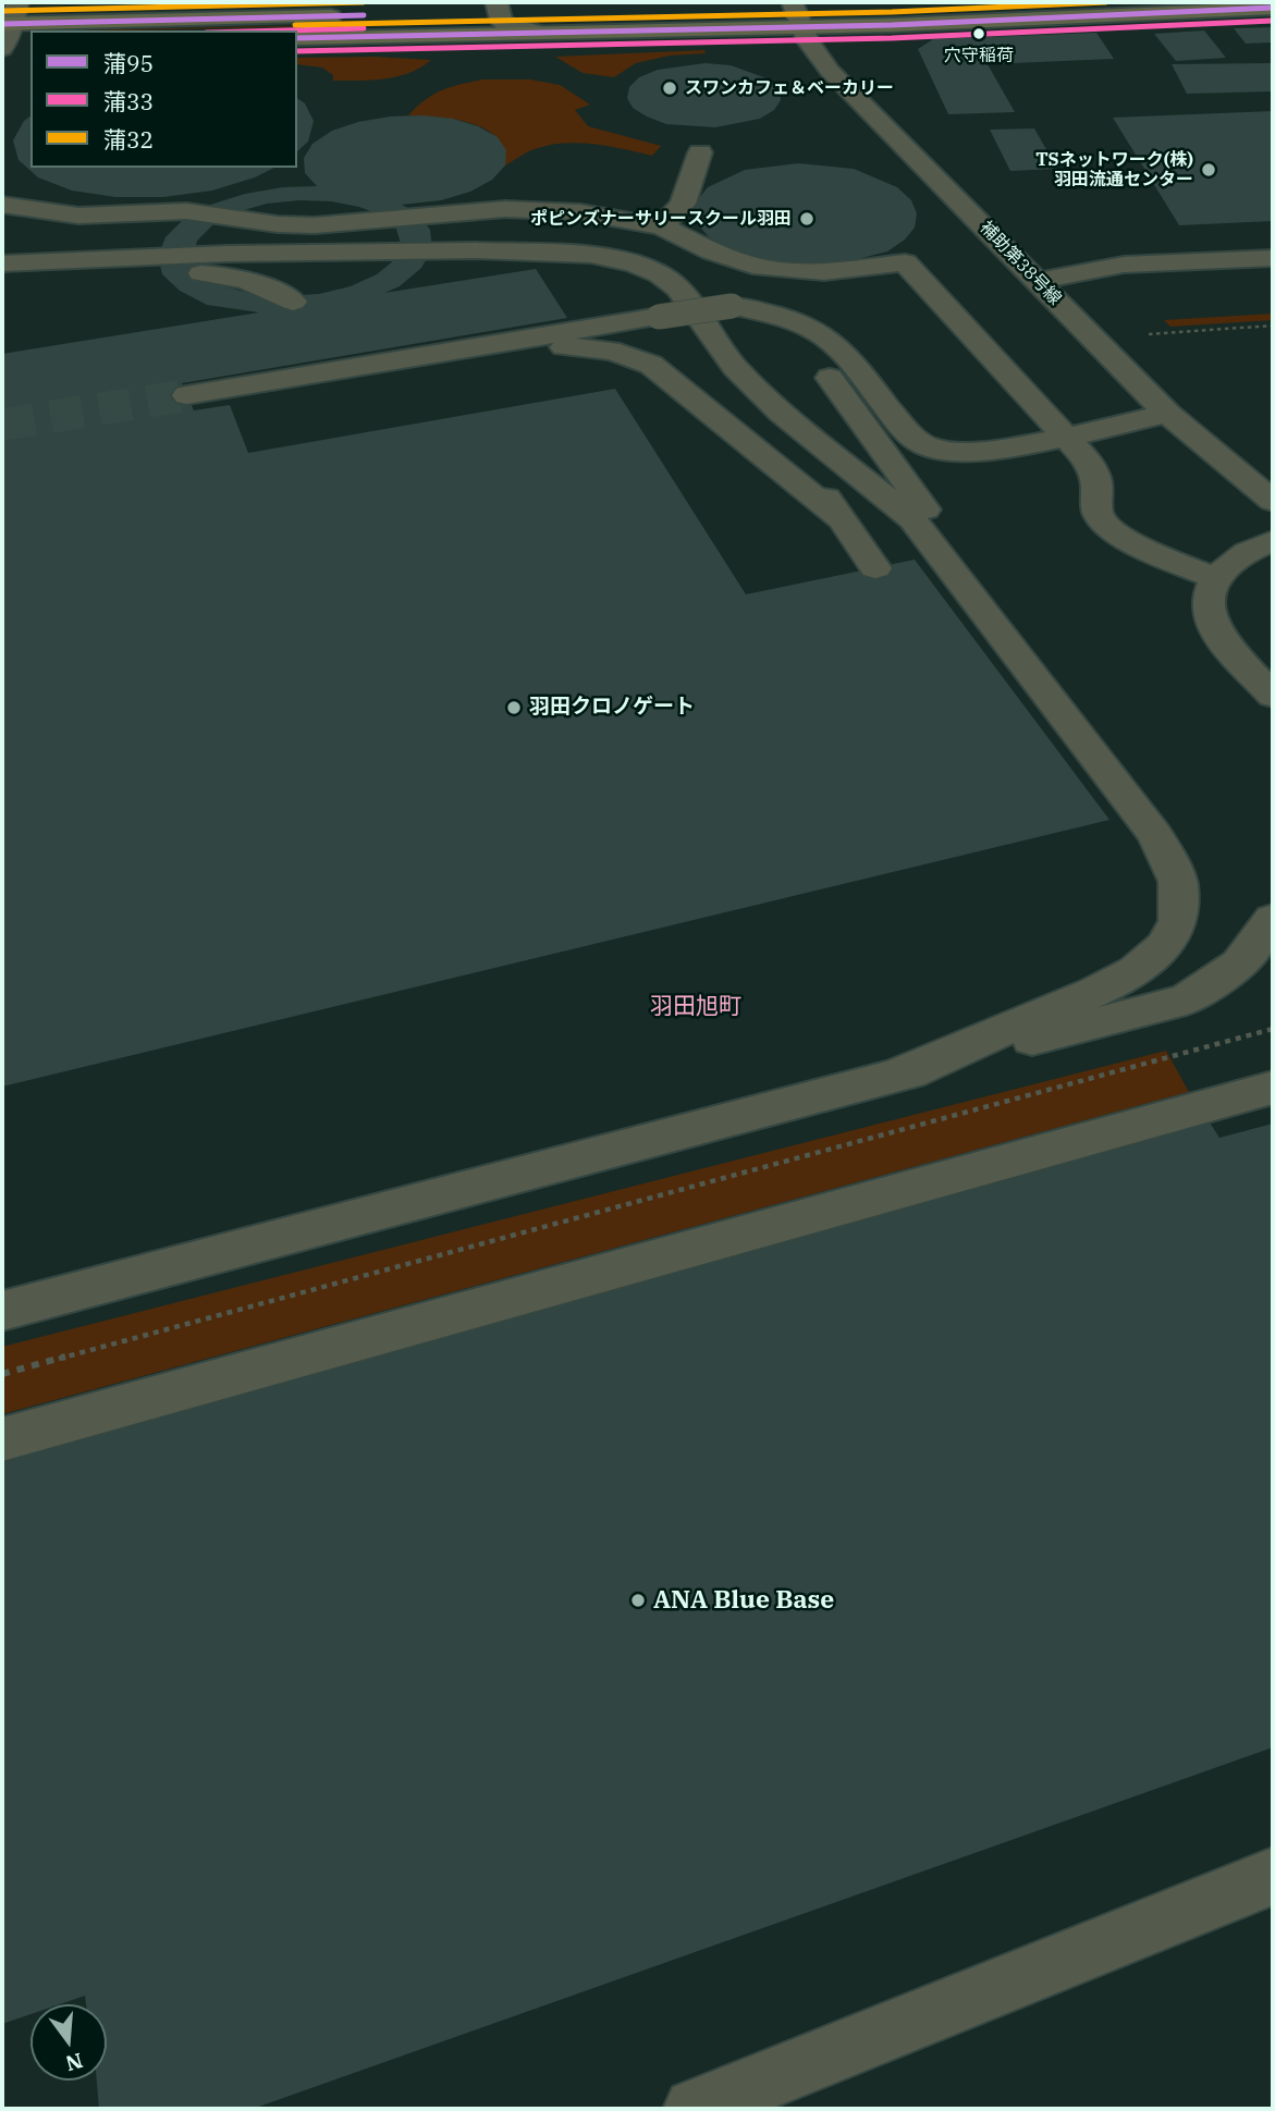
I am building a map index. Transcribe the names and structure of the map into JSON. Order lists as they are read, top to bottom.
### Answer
{
  "streets": {
    "street": ["補助第38号線"]
  },
  "districts": ["羽田旭町"],
  "places": [
    "穴守稲荷",
    "スワンカフェ＆ベーカリー",
    "TSネットワーク(株) 羽田流通センター",
    "ポピンズナーサリースクール羽田",
    "羽田クロノゲート",
    "ANA Blue Base"
  ],
  "lines": ["transit line 蒲32", "transit line 蒲95", "transit line 蒲33"],
  "legend": ["蒲95", "蒲33", "蒲32"],
  "north": "bottom"
}
